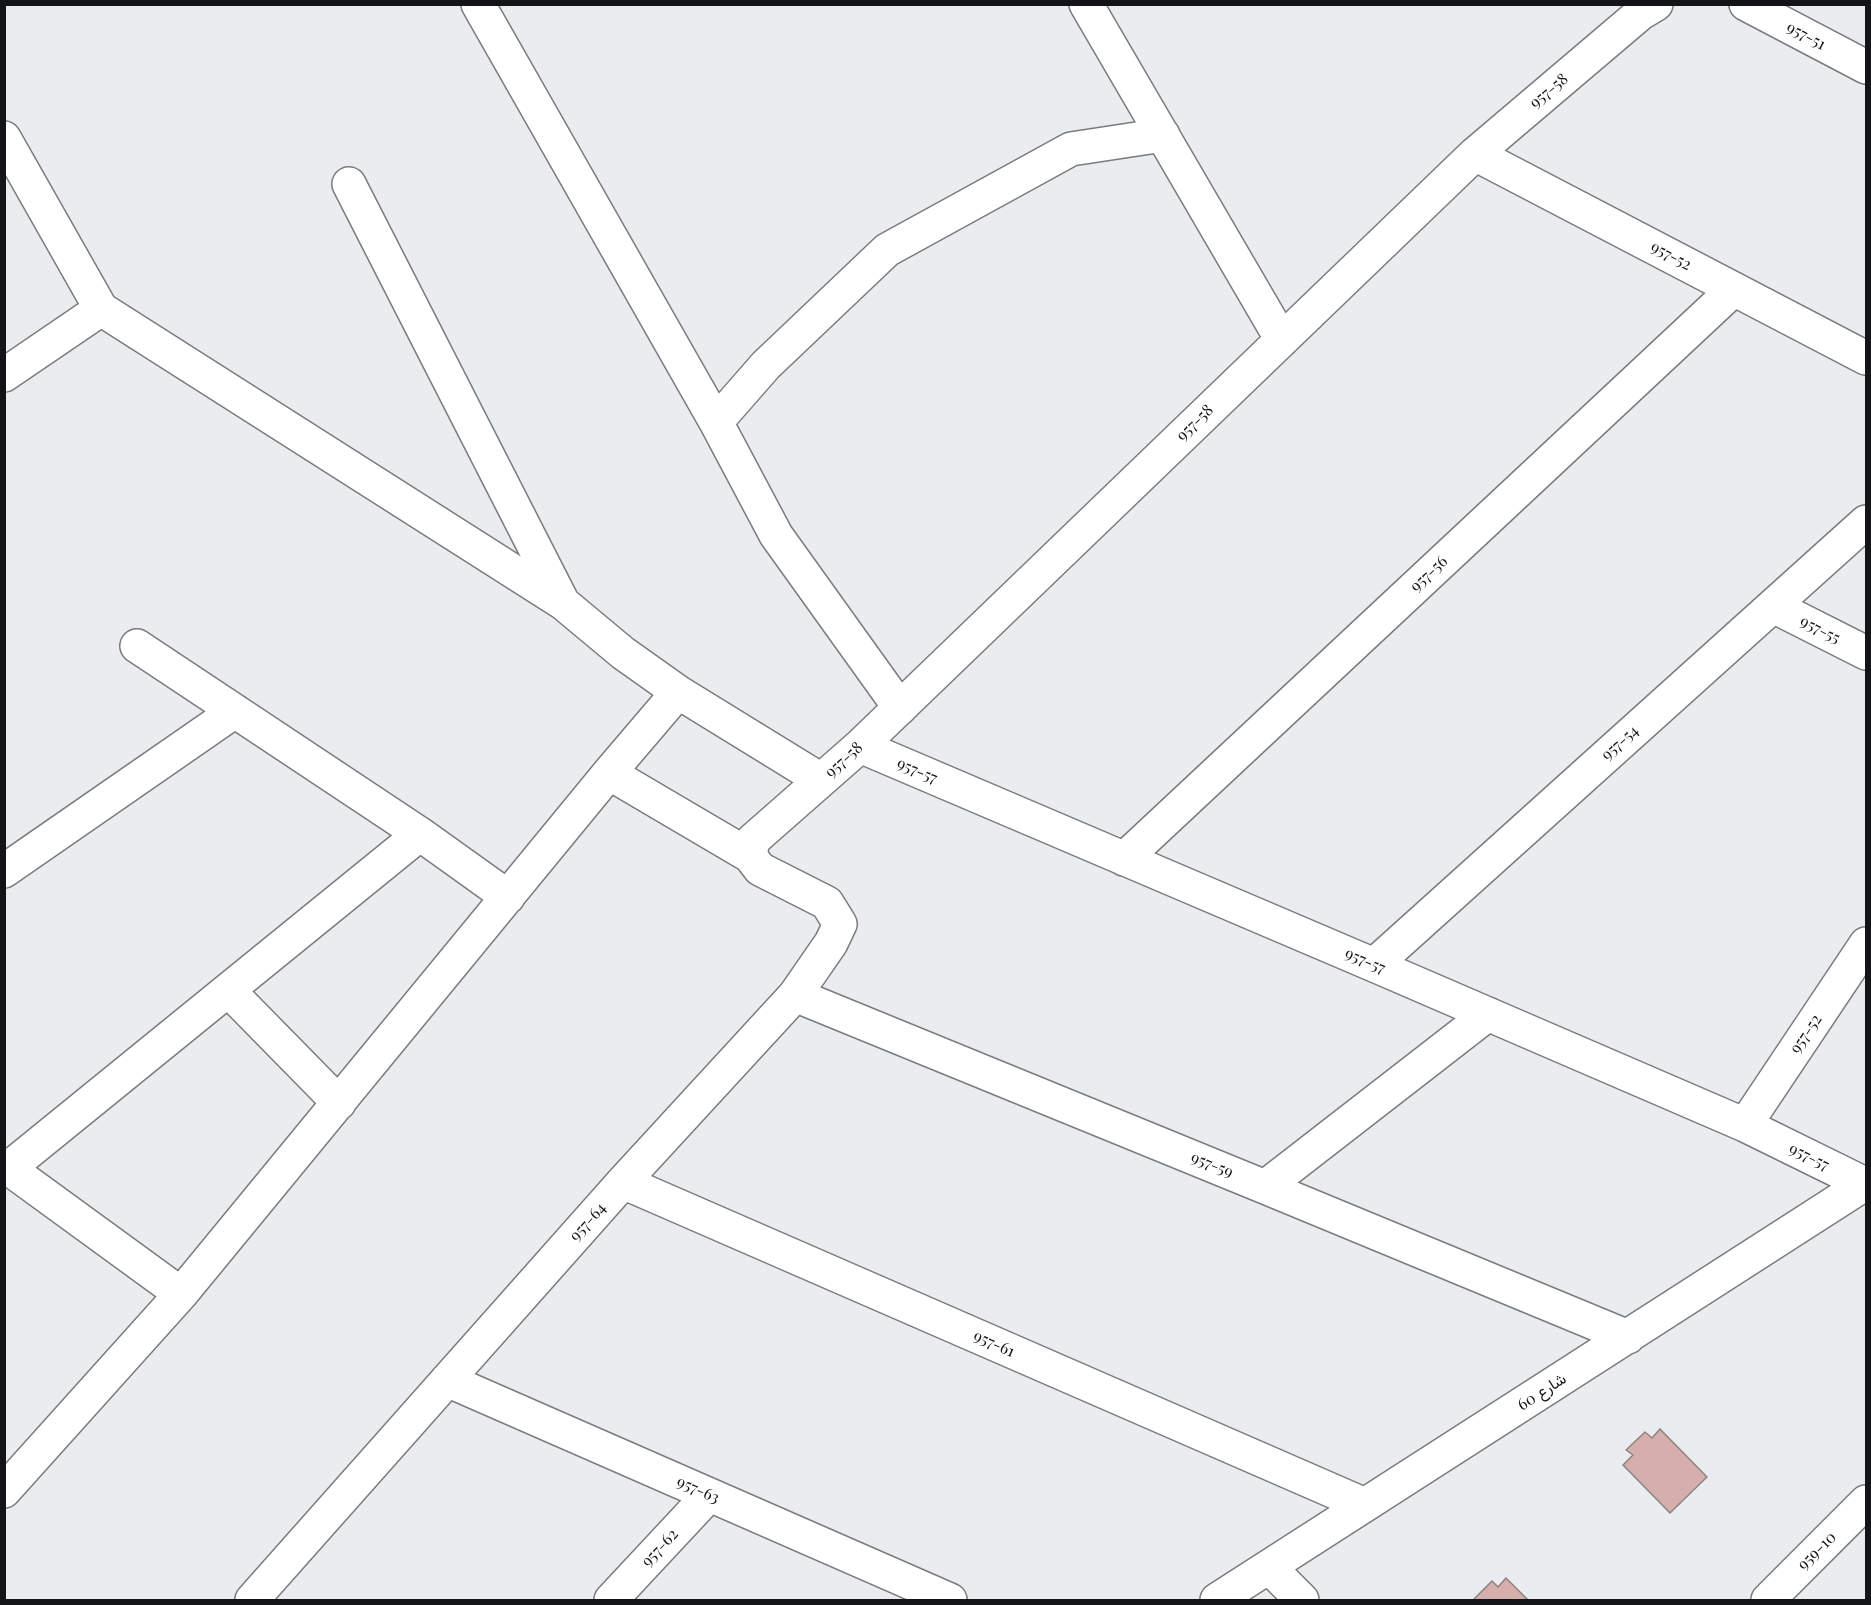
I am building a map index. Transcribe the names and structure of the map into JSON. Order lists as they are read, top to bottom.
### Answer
{
  "streets": {
    "street": [
      "957-51",
      "957-58",
      "957-52",
      "957-56",
      "957-55",
      "957-54",
      "957-57",
      "957-59",
      "957-64",
      "957-61",
      "شارع 60",
      "957-63",
      "957-62",
      "959-10"
    ]
  },
  "crossings": [
    ["957-58", "957-52"],
    ["957-58", "957-57"],
    ["957-58", "957-64"],
    ["957-52", "957-56"],
    ["957-52", "957-57"],
    ["957-56", "957-57"],
    ["957-55", "957-54"],
    ["957-54", "957-57"],
    ["957-57", "شارع 60"],
    ["957-59", "957-64"],
    ["957-59", "شارع 60"],
    ["957-64", "957-61"],
    ["957-64", "957-63"],
    ["957-61", "شارع 60"],
    ["957-63", "957-62"]
  ]
}
